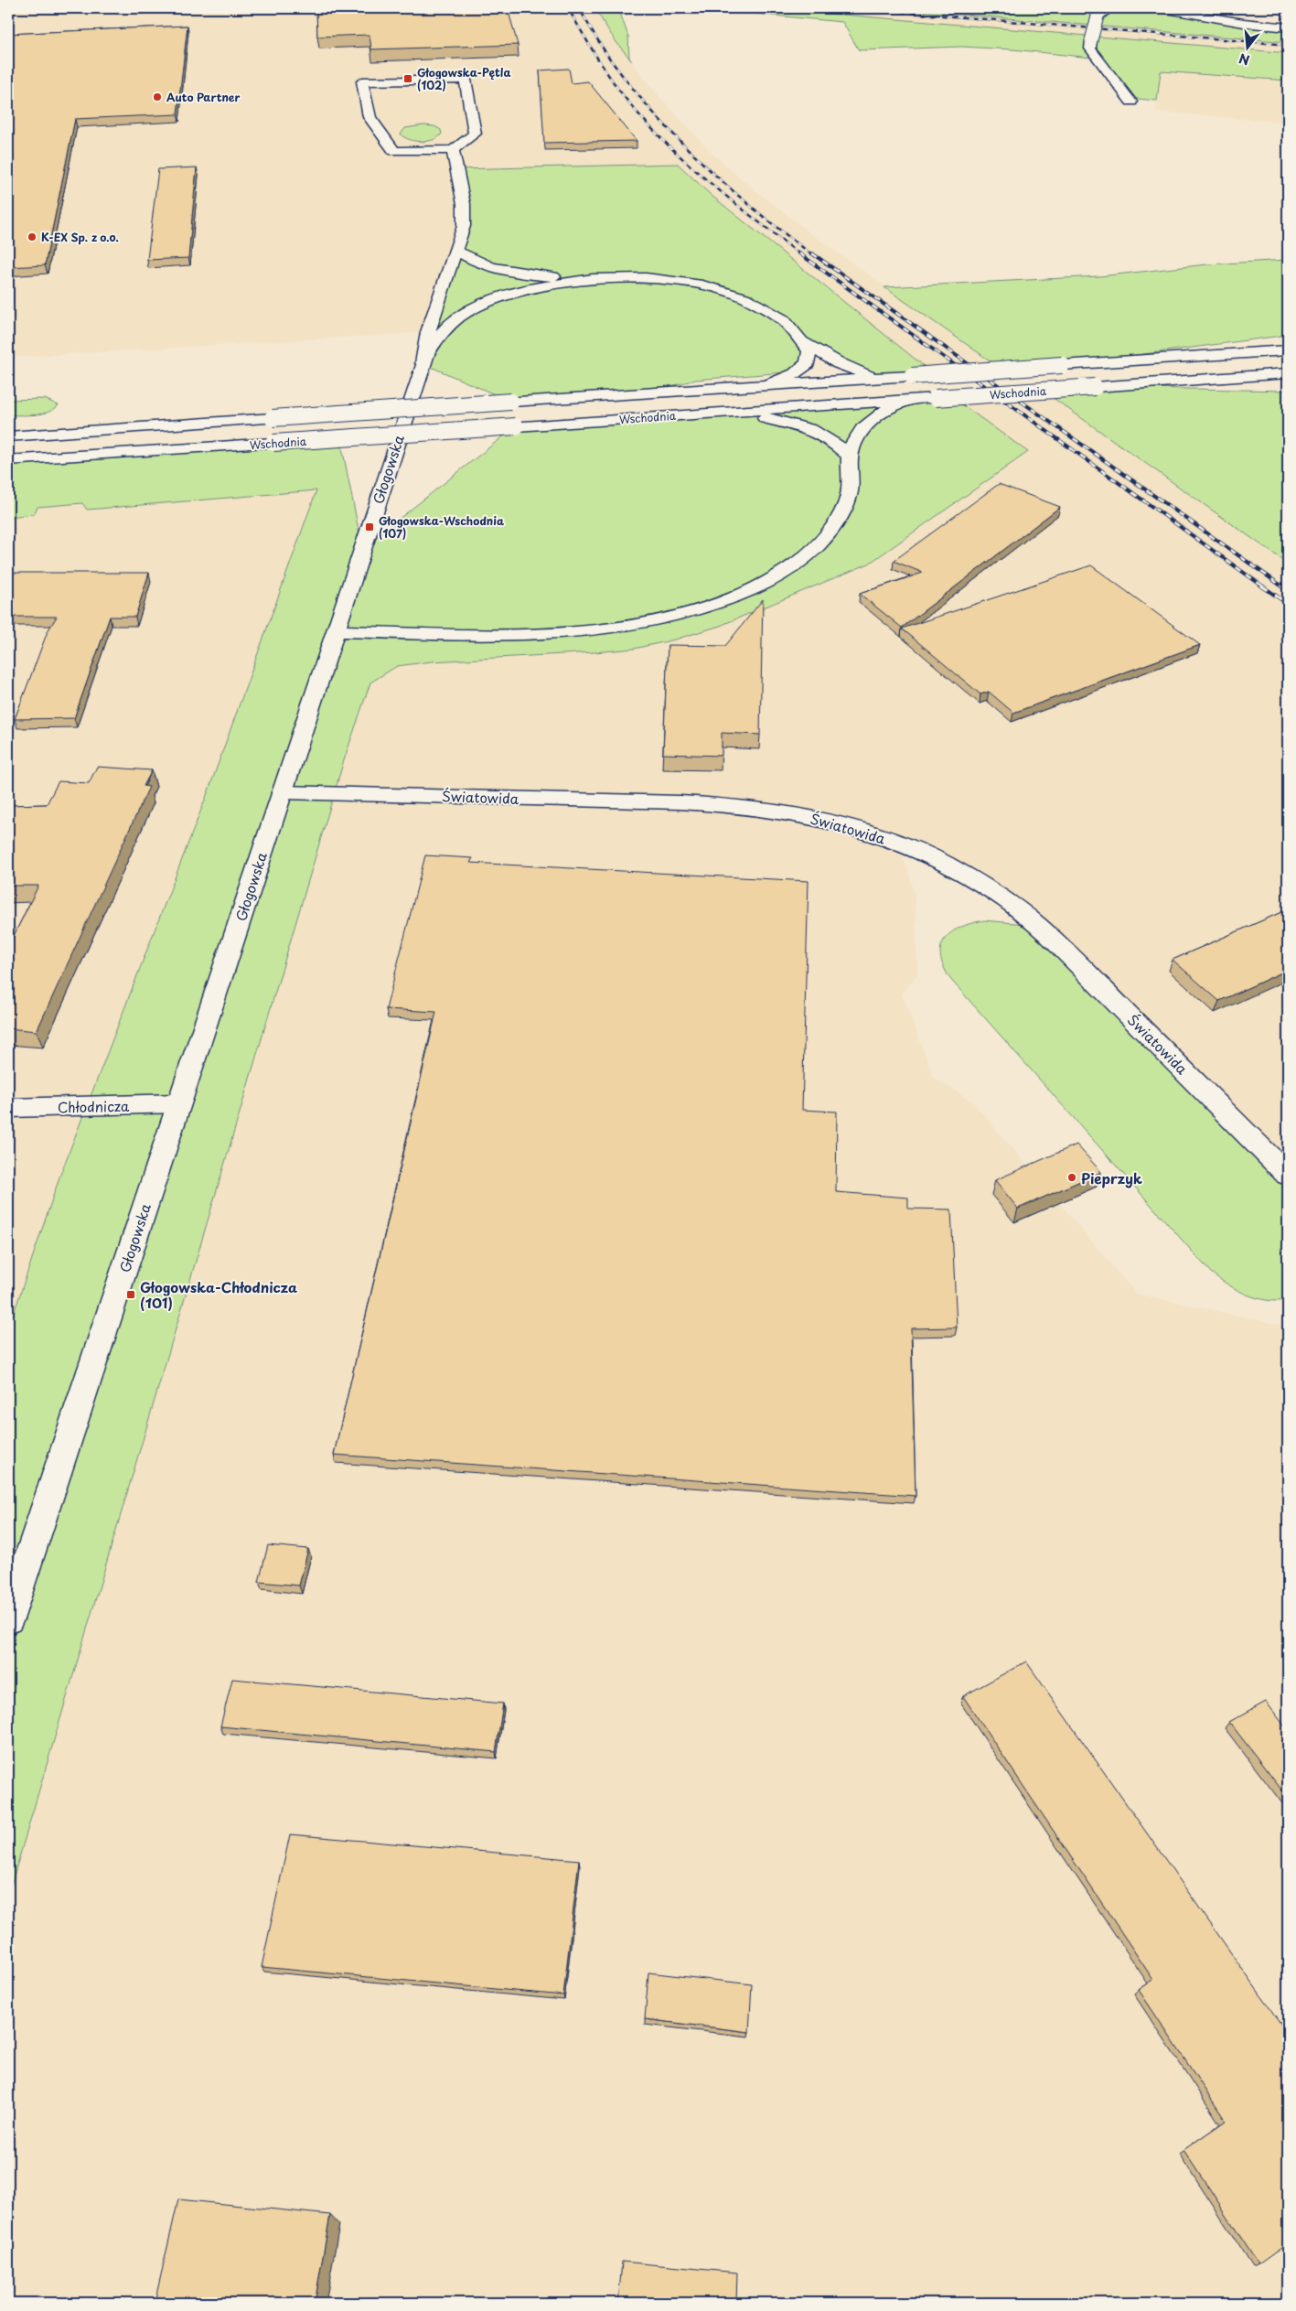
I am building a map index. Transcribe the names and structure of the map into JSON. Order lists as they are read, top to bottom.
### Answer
{
  "streets": {
    "street": [
      "Wschodnia",
      "Głogowska",
      "Światowida",
      "Chłodnicza"
    ]
  },
  "crossings": [
    ["Głogowska", "Światowida"],
    ["Głogowska", "Chłodnicza"]
  ],
  "places": {
    "transit": ["Głogowska-Pętla (102)", "Głogowska-Wschodnia (107)", "Głogowska-Chłodnicza (101)"],
    "other": ["Auto Partner", "K-EX Sp. z o.o.", "Pieprzyk"]
  },
  "north": "bottom"
}
